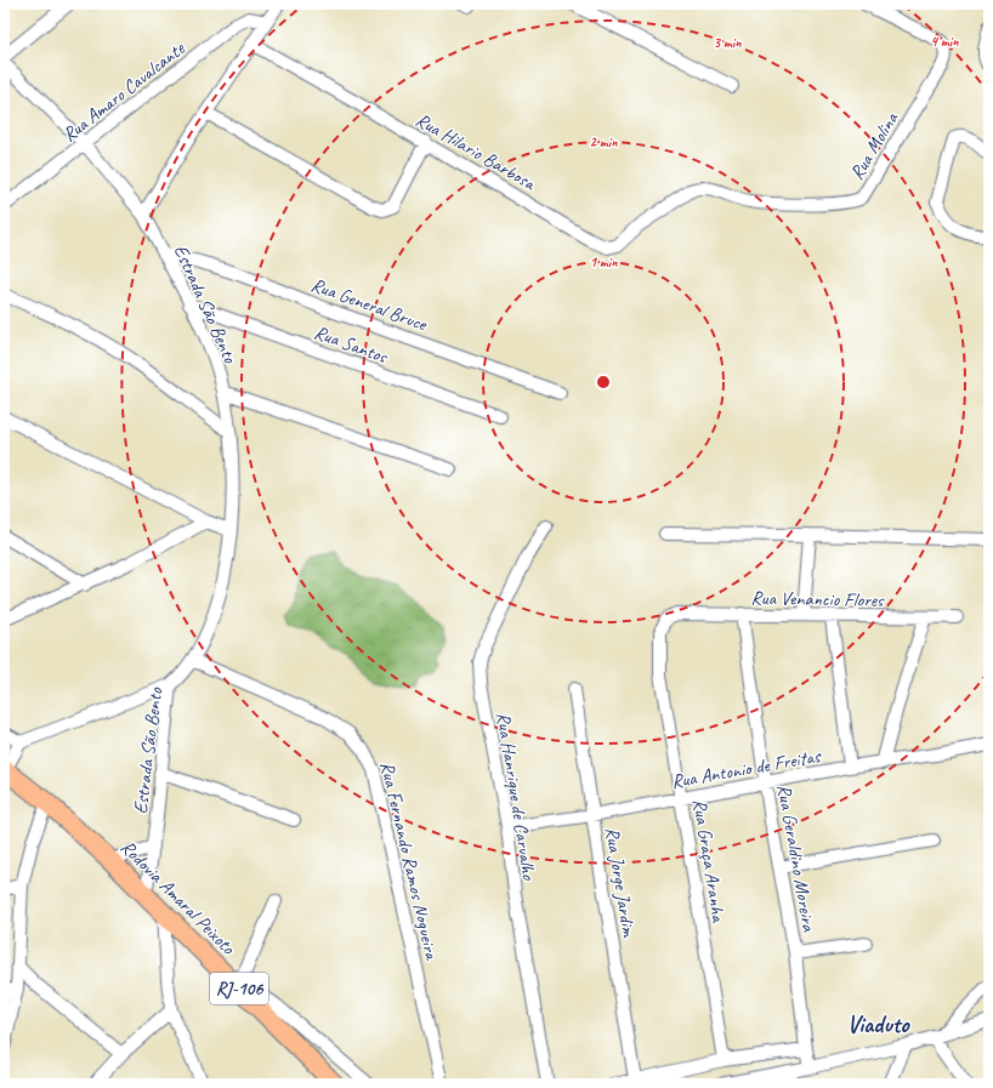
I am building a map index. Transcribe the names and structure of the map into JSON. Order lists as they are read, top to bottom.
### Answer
{
  "streets": {
    "highway": ["Rodovia Amaral Peixoto", "RJ-106"],
    "street": [
      "Rua Amaro Cavalcante",
      "Rua Molina",
      "Rua Hilario Barbosa",
      "Estrada São Bento",
      "Rua General Bruce",
      "Rua Santos",
      "Rua Venancio Flores",
      "Rua Antonio de Freitas",
      "Rua Hanrique de Carvalho",
      "Rua Geraldino Moreira",
      "Rua Fernando Ramos Nogueira",
      "Rua Graça Aranha",
      "Rua Jorge Jardim"
    ]
  },
  "crossings": [
    ["Rua Amaro Cavalcante", "Estrada São Bento"],
    ["Rua Molina", "Rua Hilario Barbosa"],
    ["Estrada São Bento", "Rua General Bruce"],
    ["Estrada São Bento", "Rua Santos"],
    ["Estrada São Bento", "Rua Fernando Ramos Nogueira"],
    ["Estrada São Bento", "Rodovia Amaral Peixoto"],
    ["Rua Venancio Flores", "Rua Geraldino Moreira"],
    ["Rua Venancio Flores", "Rua Graça Aranha"],
    ["Rua Antonio de Freitas", "Rua Hanrique de Carvalho"],
    ["Rua Antonio de Freitas", "Rua Geraldino Moreira"],
    ["Rua Antonio de Freitas", "Rua Graça Aranha"],
    ["Rua Antonio de Freitas", "Rua Jorge Jardim"]
  ],
  "districts": ["Viaduto"],
  "rings": [
    "4 min",
    "3 min",
    "2 min",
    "1 min"
  ]
}
